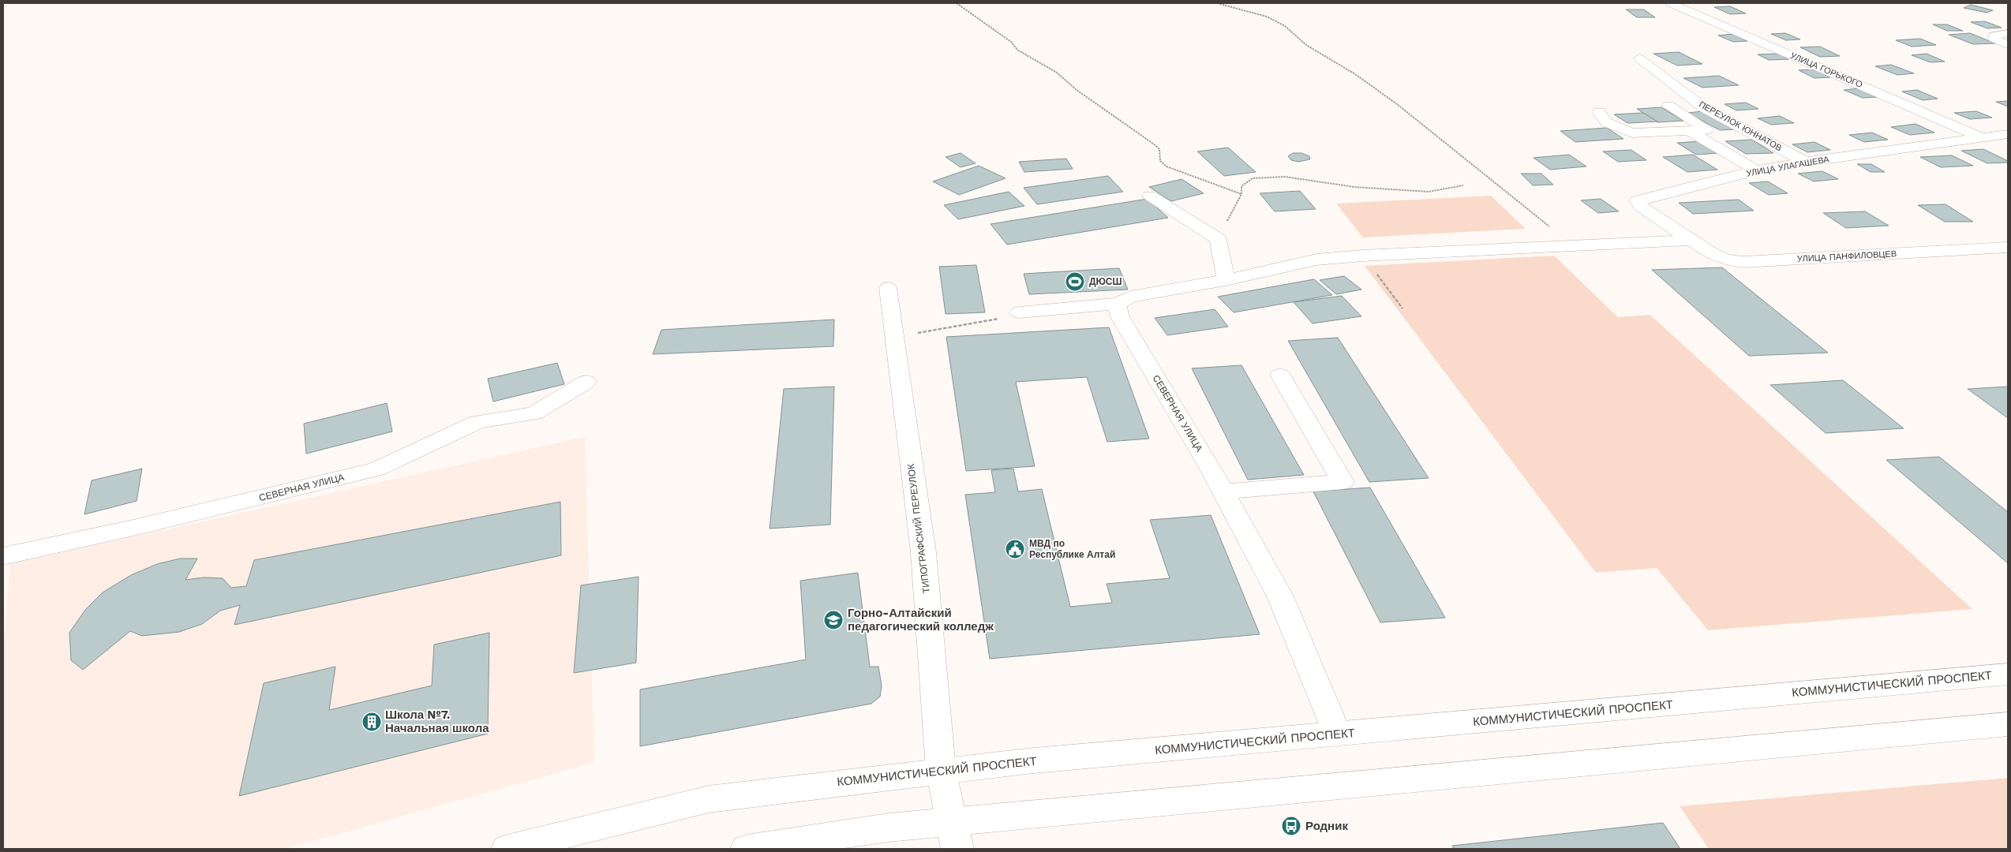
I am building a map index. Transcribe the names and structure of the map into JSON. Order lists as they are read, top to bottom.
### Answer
{
  "streets": {
    "street": [
      "УЛИЦА ГОРЬКОГО",
      "ПЕРЕУЛОК ЮННАТОВ",
      "УЛИЦА УЛАГАШЕВА",
      "УЛИЦА ПАНФИЛОВЦЕВ",
      "СЕВЕРНАЯ УЛИЦА",
      "ТИПОГРАФСКИЙ ПЕРЕУЛОК",
      "КОММУНИСТИЧЕСКИЙ ПРОСПЕКТ"
    ]
  },
  "crossings": [
    ["УЛИЦА ГОРЬКОГО", "УЛИЦА УЛАГАШЕВА"],
    ["ПЕРЕУЛОК ЮННАТОВ", "УЛИЦА УЛАГАШЕВА"],
    ["УЛИЦА УЛАГАШЕВА", "УЛИЦА ПАНФИЛОВЦЕВ"],
    ["СЕВЕРНАЯ УЛИЦА", "КОММУНИСТИЧЕСКИЙ ПРОСПЕКТ"],
    ["ТИПОГРАФСКИЙ ПЕРЕУЛОК", "КОММУНИСТИЧЕСКИЙ ПРОСПЕКТ"]
  ],
  "places": {
    "sports": ["ДЮСШ"],
    "public building": ["МВД по Республике Алтай"],
    "school or university": ["Горно-Алтайский педагогический колледж"],
    "building": ["Школа №7. Начальная школа"],
    "bus stop": ["Родник"]
  }
}
